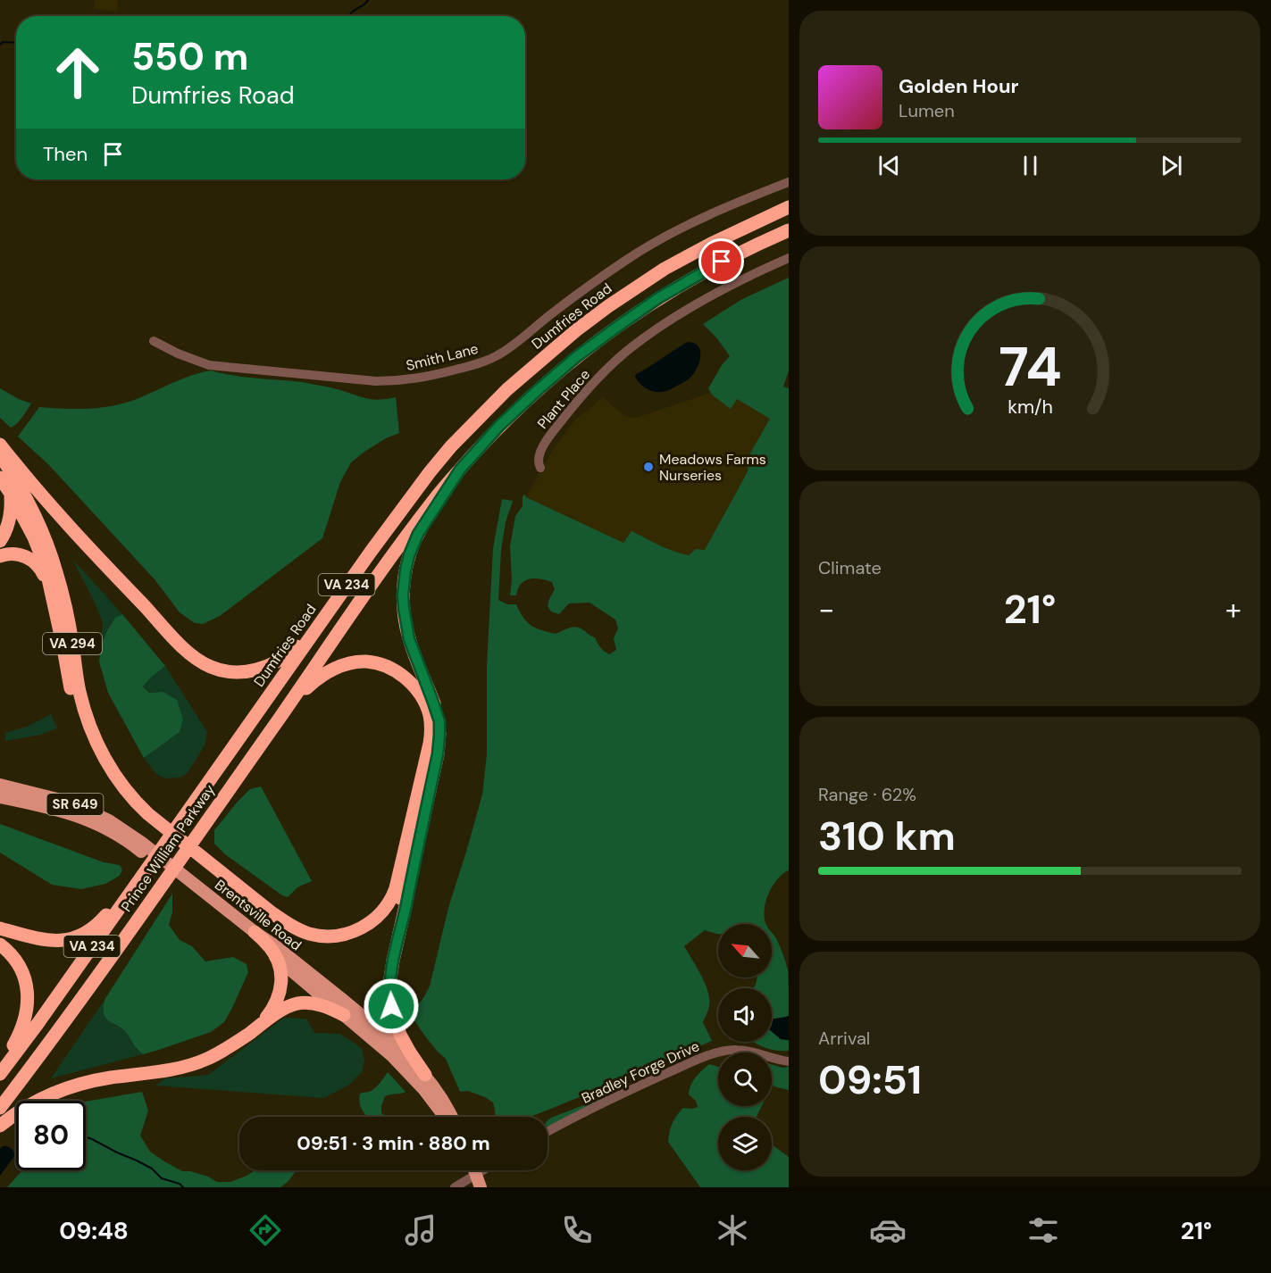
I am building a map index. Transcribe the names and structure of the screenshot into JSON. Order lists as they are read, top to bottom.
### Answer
{
  "streets": {
    "highway": [
      "Dumfries Road",
      "VA 234",
      "VA 294",
      "Prince William Parkway"
    ],
    "main road": ["SR 649", "Brentsville Road"],
    "street": ["Smith Lane", "Plant Place", "Bradley Forge Drive"]
  },
  "crossings": [
    ["VA 234", "VA 294"],
    ["VA 234", "Prince William Parkway"],
    ["VA 294", "Prince William Parkway"]
  ],
  "places": ["Meadows Farms Nurseries"],
  "north": "top left",
  "page": {
    "turn": ["550 m", "Dumfries Road"],
    "song": ["Golden Hour", "Lumen"],
    "then": "Then",
    "tile": [
      "Climate",
      ["Range · 62%", "310 km"],
      ["Arrival", "09:51"]
    ],
    "heat": ["−", "21°", "+"],
    "limit": "80",
    "trip": "09:51 · 3 min · 880 m",
    "tabs": ["09:48", "21°"],
    "gauge": ["74", "km/h"]
  }
}
